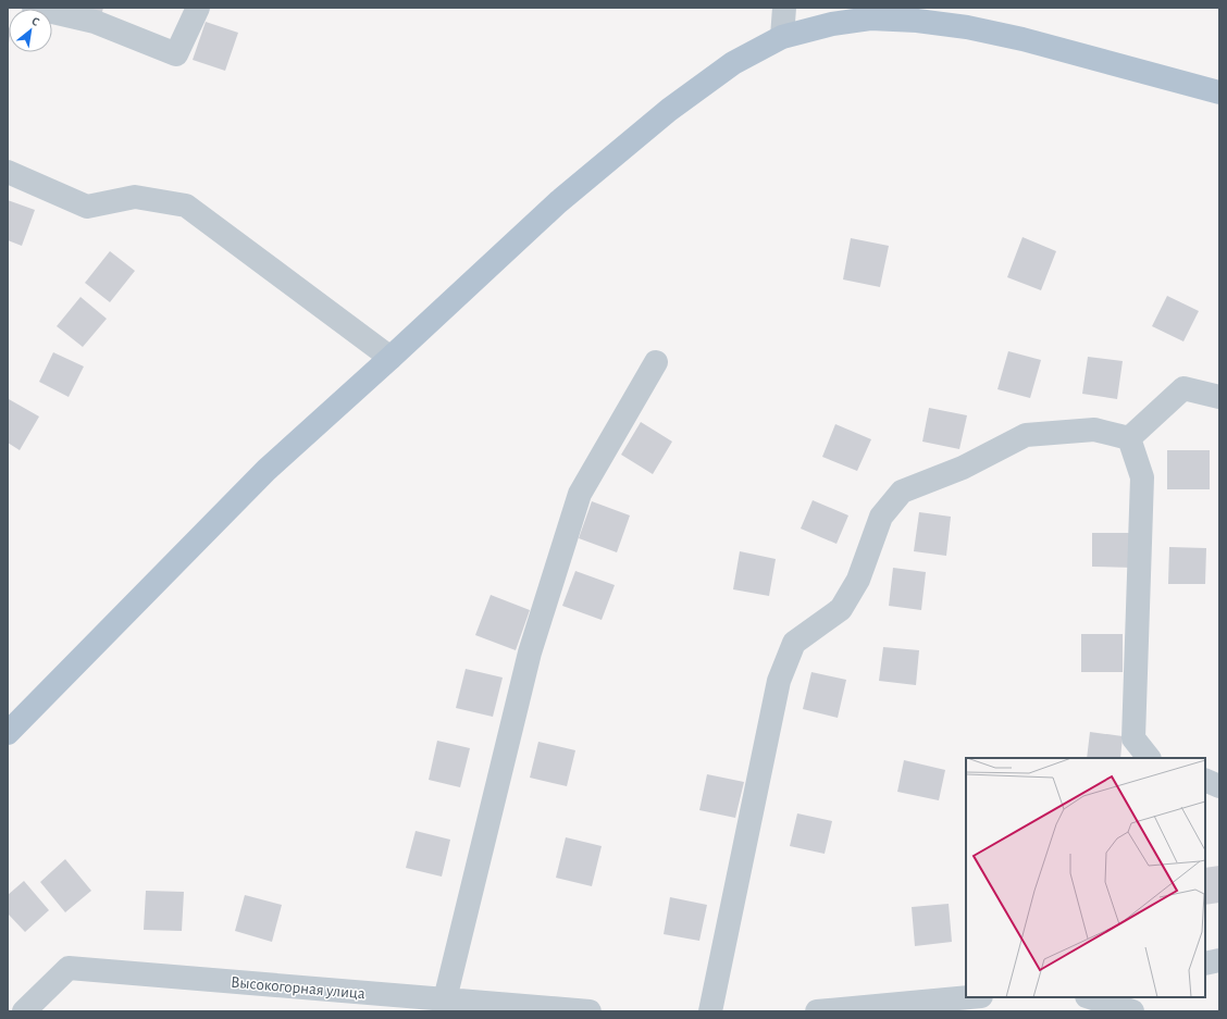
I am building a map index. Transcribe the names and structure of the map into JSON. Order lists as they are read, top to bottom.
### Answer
{
  "streets": {
    "street": ["Высокогорная улица"]
  },
  "north": "top right"
}
